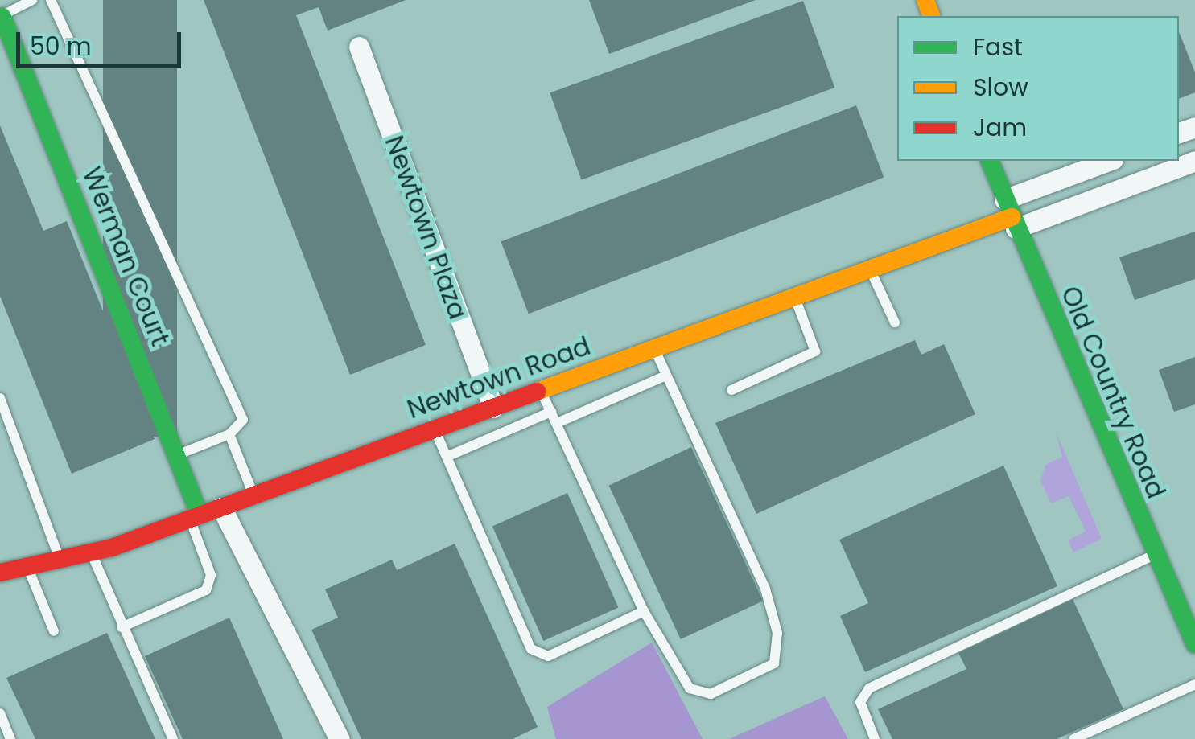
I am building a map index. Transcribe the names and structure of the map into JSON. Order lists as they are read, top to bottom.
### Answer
{
  "streets": {
    "street": [
      "Newtown Plaza",
      "Werman Court",
      "Newtown Road",
      "Old Country Road"
    ]
  },
  "crossings": [
    ["Newtown Plaza", "Newtown Road"],
    ["Werman Court", "Newtown Road"],
    ["Newtown Road", "Old Country Road"]
  ],
  "legend": ["Fast", "Slow", "Jam"],
  "scale_bar": "50 m"
}
